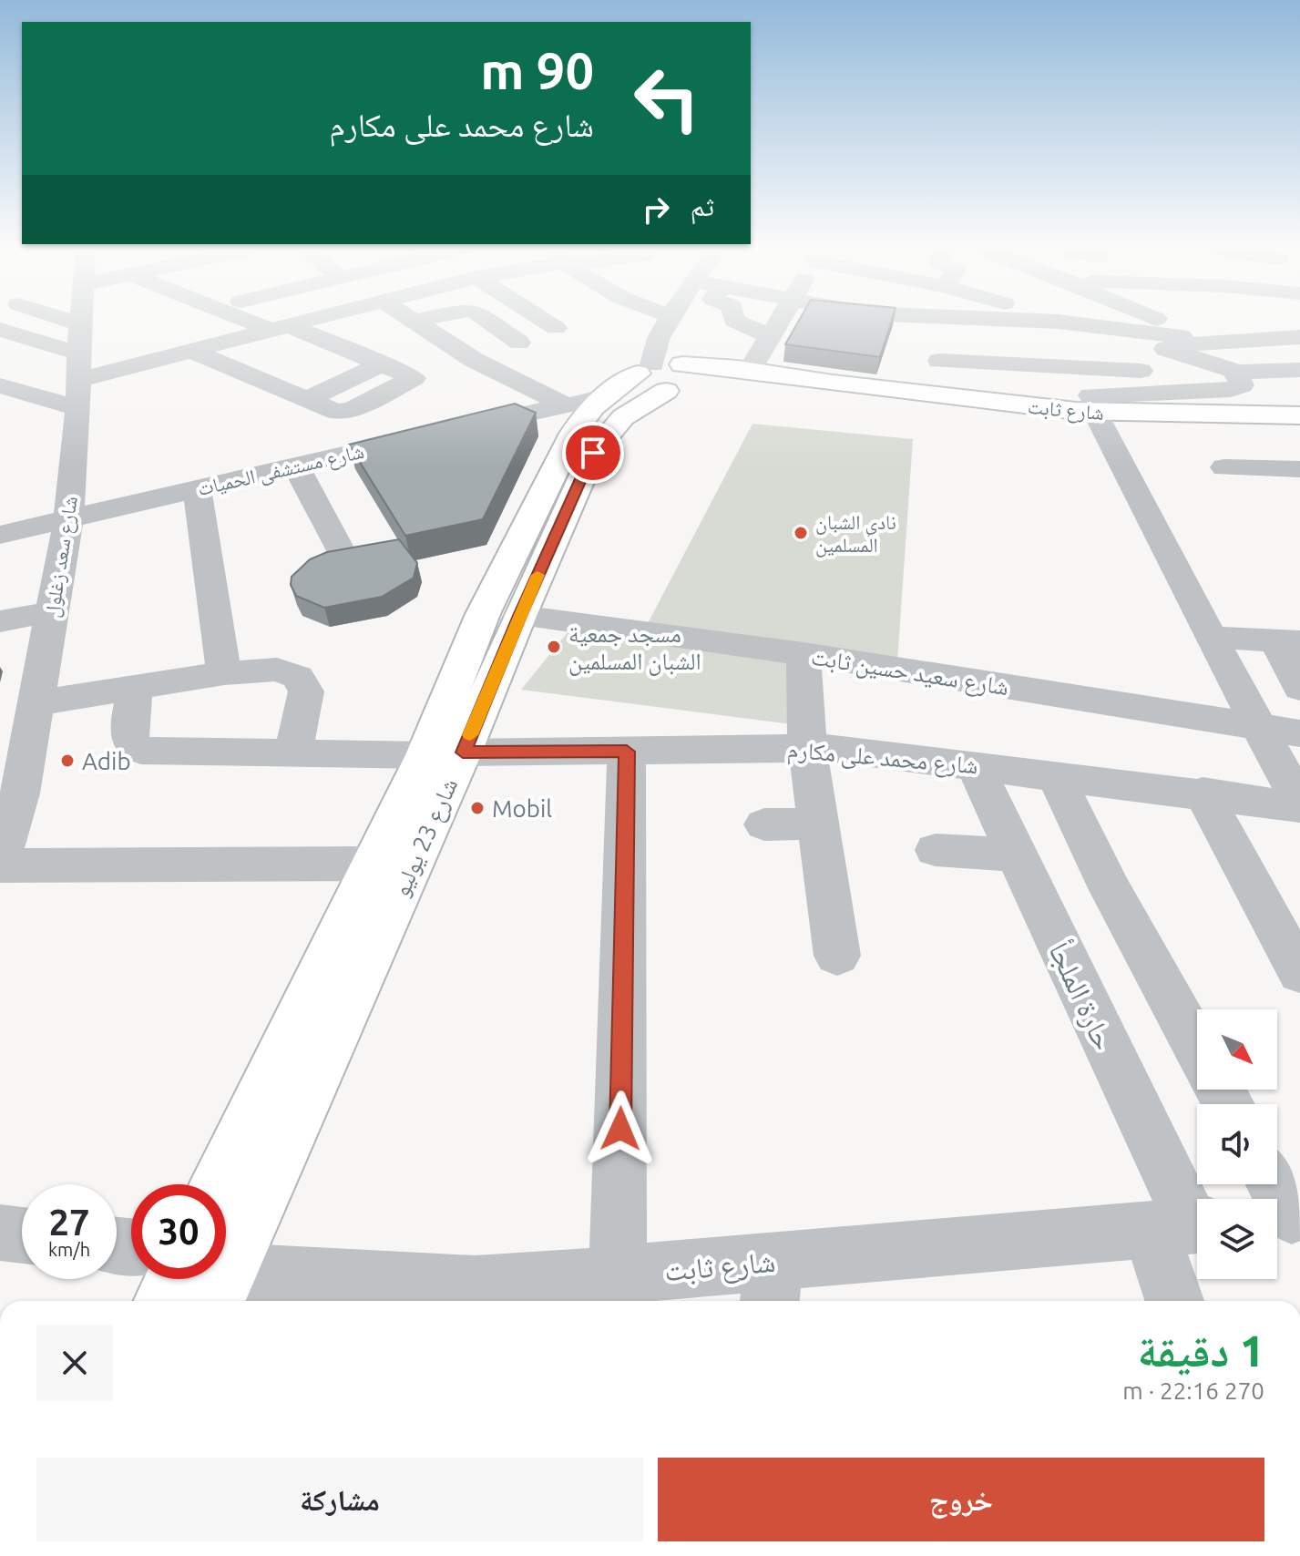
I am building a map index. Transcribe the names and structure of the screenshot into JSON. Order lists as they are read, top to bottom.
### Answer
{
  "streets": {
    "main road": ["شارع ثابت", "شارع 23 يوليو"],
    "street": [
      "شارع مستشفى الحميات",
      "شارع سعد زغلول",
      "شارع سعيد حسين ثابت",
      "شارع محمد على مكارم",
      "حارة الملجأ"
    ]
  },
  "crossings": [
    ["شارع ثابت", "شارع 23 يوليو"],
    ["شارع ثابت", "حارة الملجأ"],
    ["شارع مستشفى الحميات", "شارع سعد زغلول"],
    ["شارع سعيد حسين ثابت", "شارع 23 يوليو"],
    ["شارع محمد على مكارم", "شارع 23 يوليو"],
    ["شارع محمد على مكارم", "حارة الملجأ"]
  ],
  "places": [
    "نادي الشبان المسلمين",
    "مسجد جمعية الشبان المسلمين",
    "Adib",
    "Mobil"
  ],
  "north": "bottom right",
  "page": {
    "turn": ["90 m", "شارع محمد على مكارم"],
    "then": "ثم",
    "speed": "27 km/h",
    "limit": "30",
    "heading": ["1 دقيقة", "270 m · 22:16"],
    "buttons": ["خروج", "مشاركة"]
  }
}
